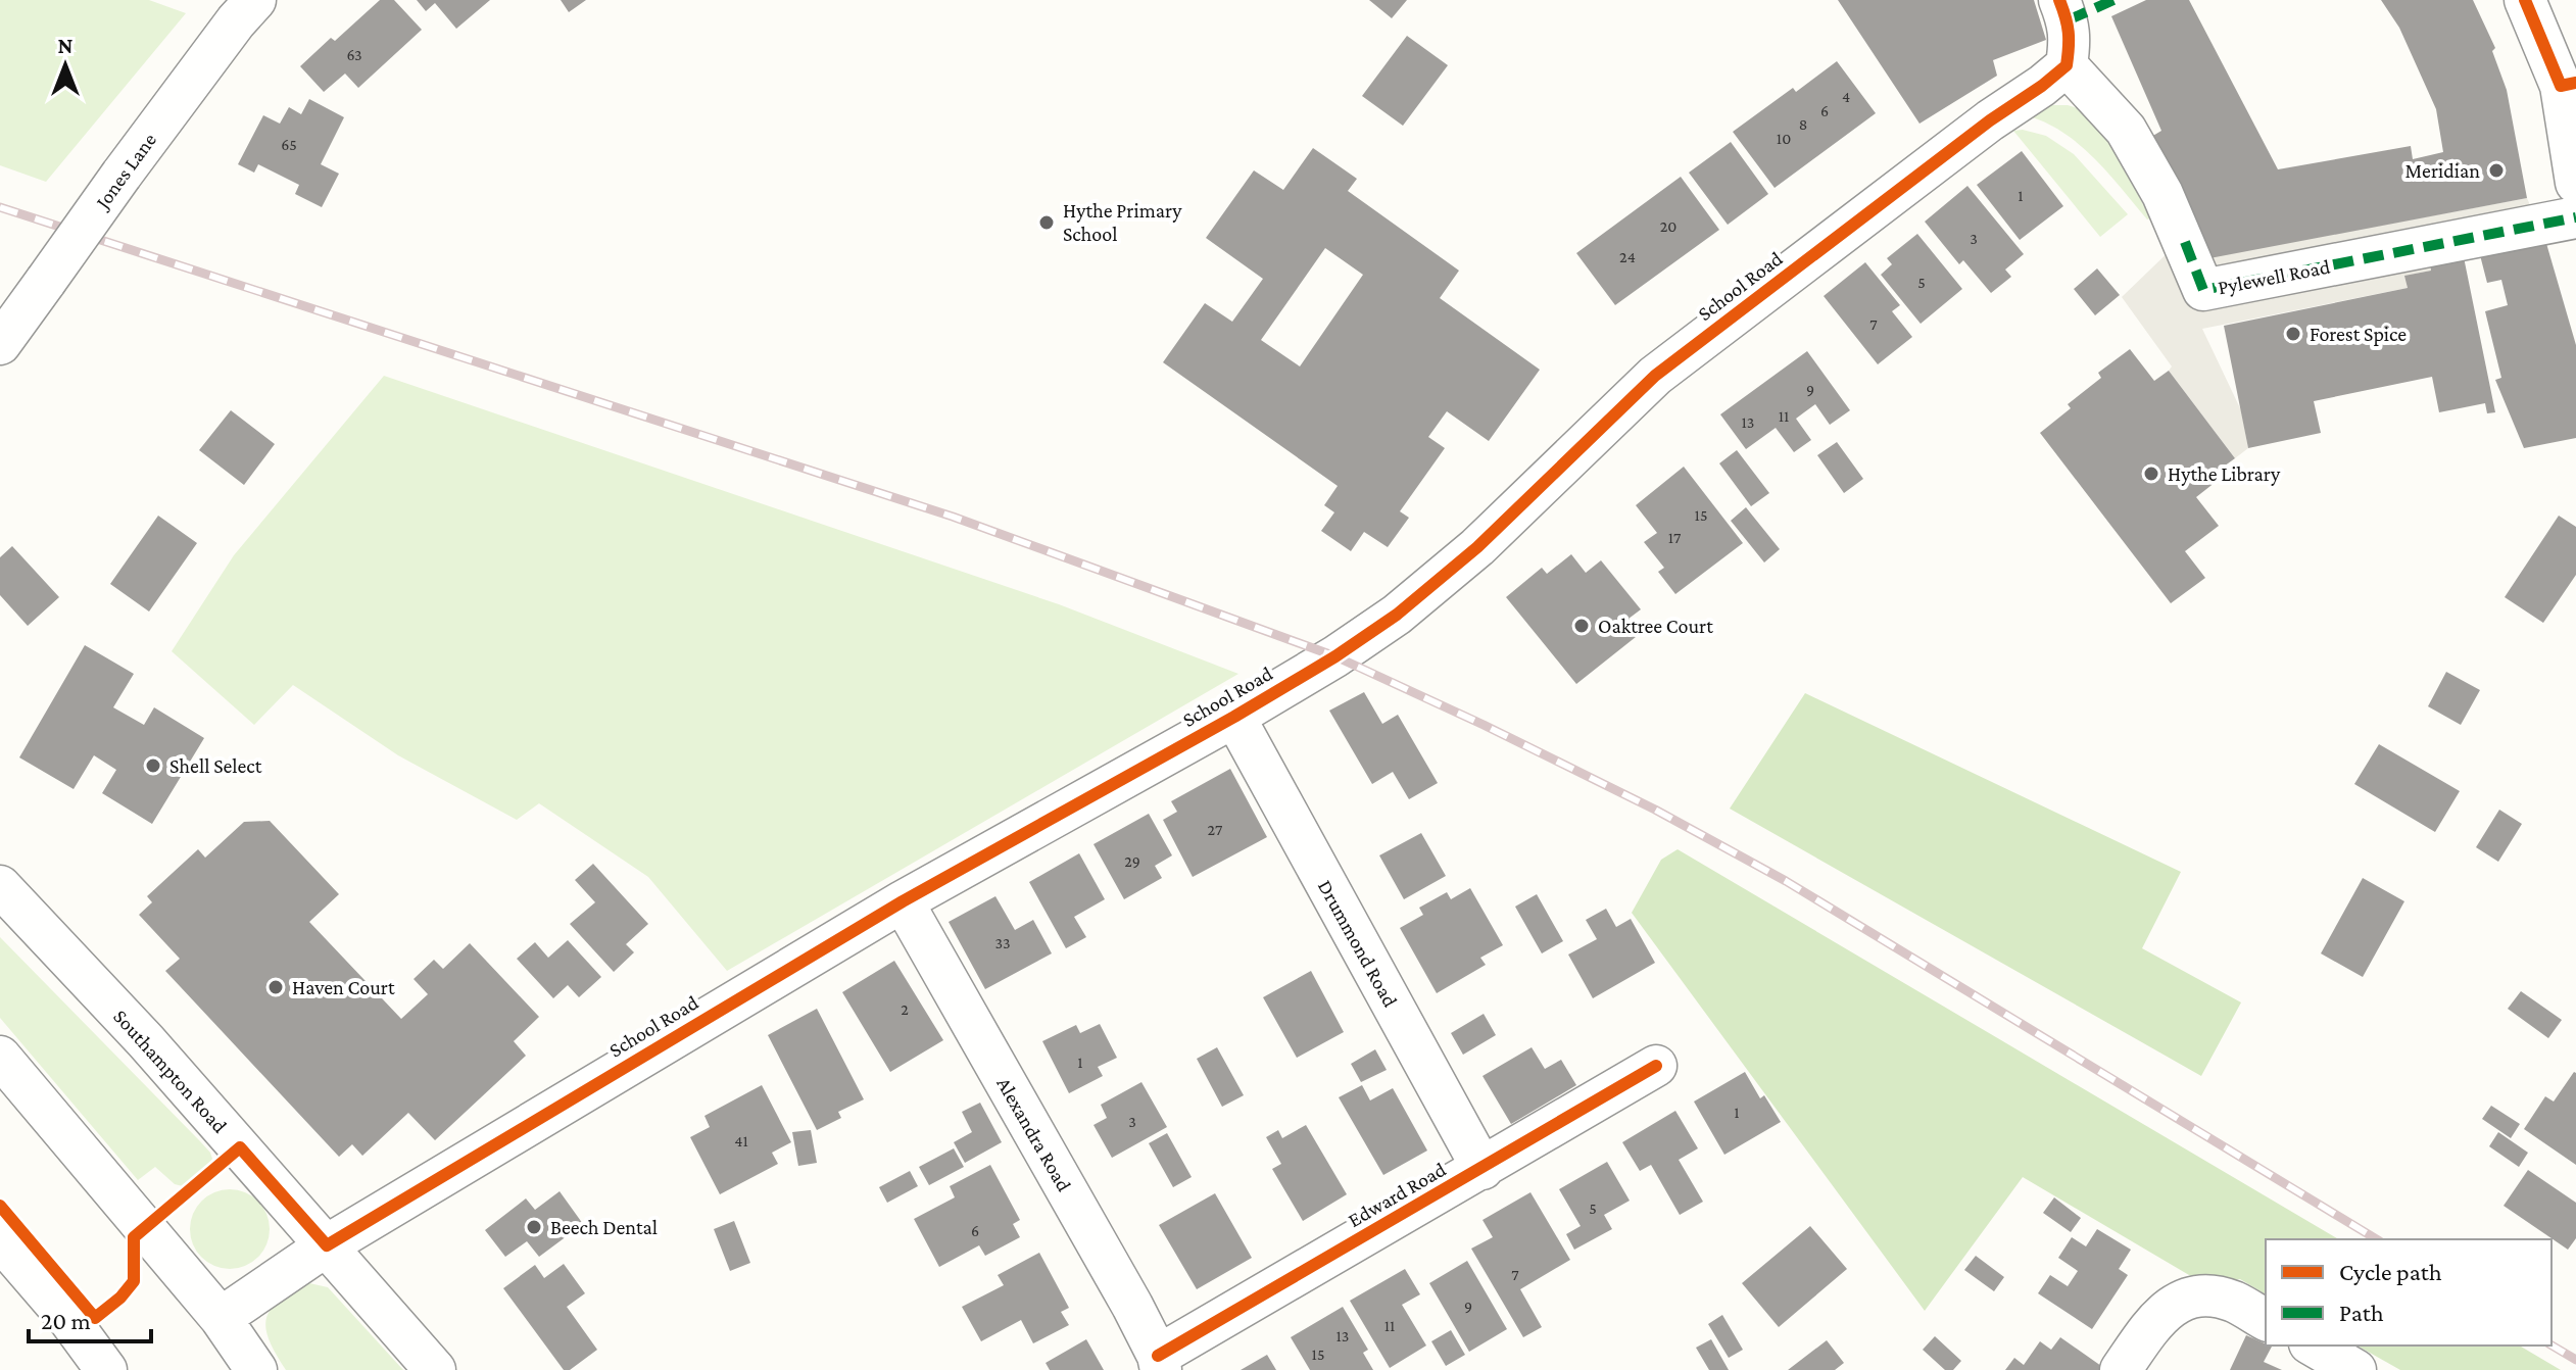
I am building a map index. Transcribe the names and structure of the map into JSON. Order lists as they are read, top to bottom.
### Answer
{
  "streets": {
    "street": [
      "Jones Lane",
      "Pylewell Road",
      "School Road",
      "Drummond Road",
      "Southampton Road",
      "Alexandra Road",
      "Edward Road"
    ]
  },
  "crossings": [
    ["Pylewell Road", "School Road"],
    ["School Road", "Drummond Road"],
    ["School Road", "Southampton Road"],
    ["School Road", "Alexandra Road"],
    ["Drummond Road", "Edward Road"],
    ["Alexandra Road", "Edward Road"]
  ],
  "places": [
    "Meridian",
    "Hythe Primary School",
    "Forest Spice",
    "Hythe Library",
    "Oaktree Court",
    "Shell Select",
    "Haven Court",
    "Beech Dental"
  ],
  "house_numbers": [
    "63",
    "4",
    "6",
    "8",
    "10",
    "65",
    "1",
    "20",
    "3",
    "24",
    "5",
    "7",
    "9",
    "11",
    "13",
    "15",
    "17",
    "27",
    "29",
    "33",
    "2",
    "1",
    "1",
    "3",
    "41",
    "5",
    "6",
    "7",
    "9",
    "11",
    "13",
    "15"
  ],
  "legend": ["Cycle path", "Path"],
  "scale_bar": "20 m",
  "north": "top"
}
